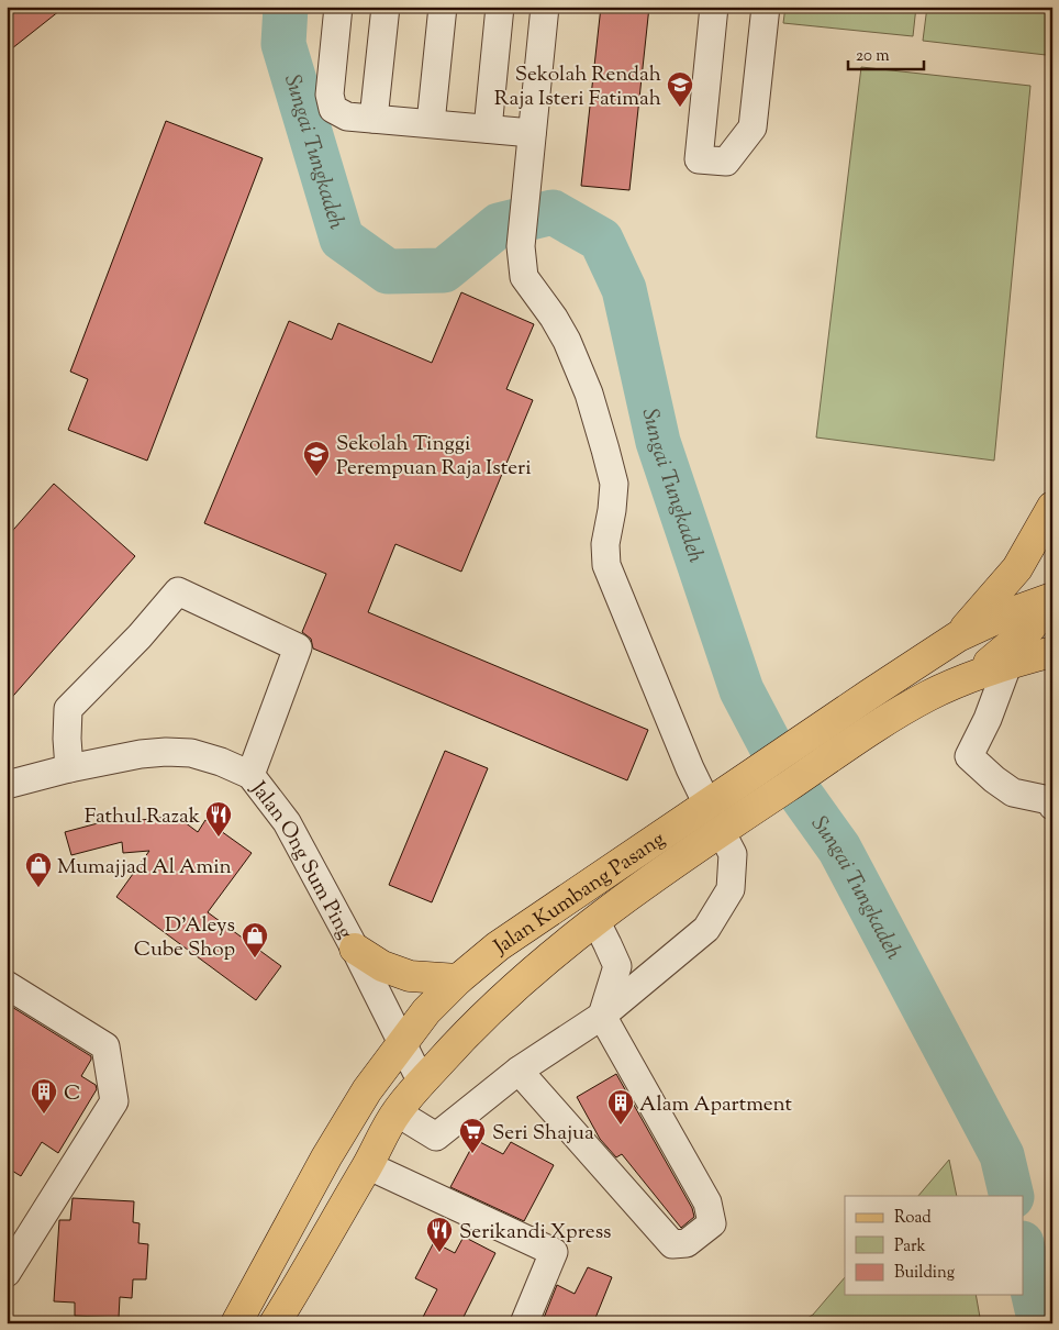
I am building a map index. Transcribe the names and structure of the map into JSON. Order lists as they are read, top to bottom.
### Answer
{
  "streets": {
    "main road": ["Jalan Kumbang Pasang"],
    "street": ["Jalan Ong Sum Ping"]
  },
  "crossings": [
    ["Jalan Ong Sum Ping", "Jalan Kumbang Pasang"]
  ],
  "water": ["Sungai Tungkadeh"],
  "places": {
    "school or university": ["Sekolah Rendah Raja Isteri Fatimah", "Sekolah Tinggi Perempuan Raja Isteri"],
    "restaurant": ["Fathul Razak", "Serikandi Xpress"],
    "shop": ["Mumajjad Al Amin", "D'Aleys Cube Shop"],
    "building": ["C", "Alam Apartment"],
    "supermarket": ["Seri Shajua"]
  },
  "legend": ["Road", "Park", "Building"],
  "scale_bar": "20 m"
}
